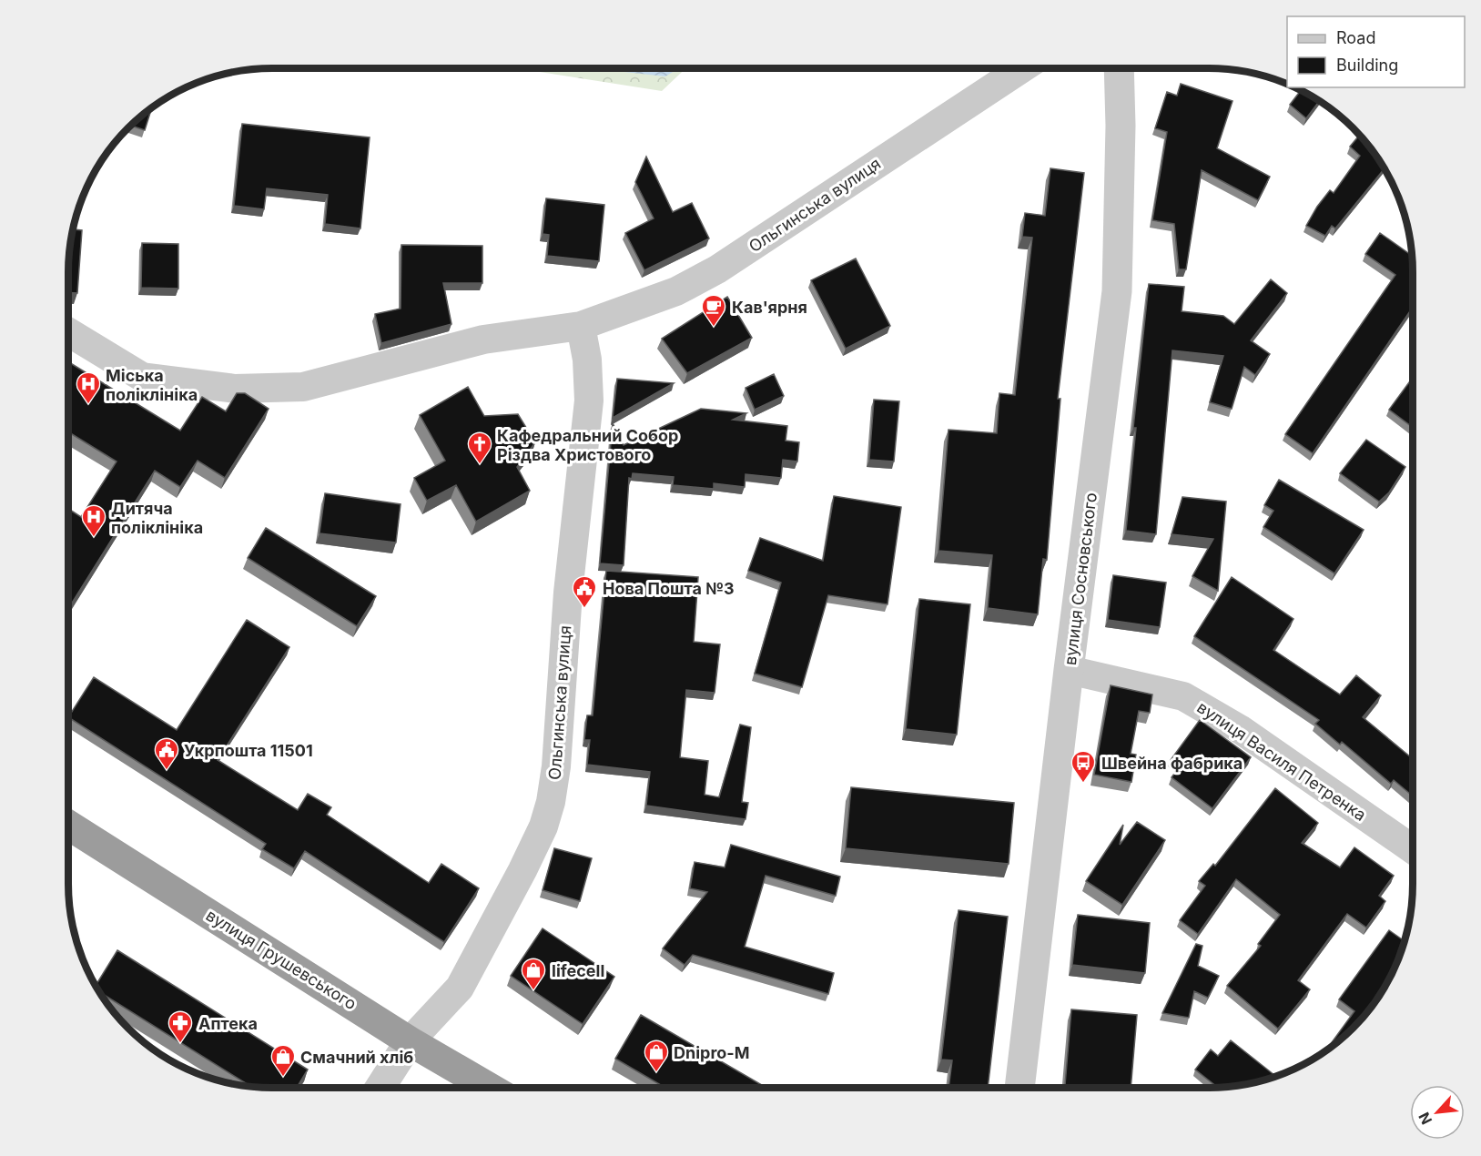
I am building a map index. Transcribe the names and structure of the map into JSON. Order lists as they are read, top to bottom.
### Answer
{
  "streets": {
    "highway": ["вулиця Грушевського"],
    "street": ["Ольгинська вулиця", "вулиця Сосновського", "вулиця Василя Петренка"]
  },
  "crossings": [
    ["Ольгинська вулиця", "вулиця Грушевського"],
    ["вулиця Сосновського", "вулиця Василя Петренка"]
  ],
  "places": {
    "cafe": ["Кав'ярня"],
    "hospital": ["Міська поліклініка", "Дитяча поліклініка"],
    "church": ["Кафедральний Собор Різдва Христового"],
    "public building": ["Нова Пошта №3", "Укрпошта 11501"],
    "bus stop": ["Швейна фабрика"],
    "shop": ["lifecell", "Dnipro-M", "Смачний хліб"],
    "pharmacy": ["Аптека"]
  },
  "legend": ["Road", "Building"],
  "north": "bottom left"
}
